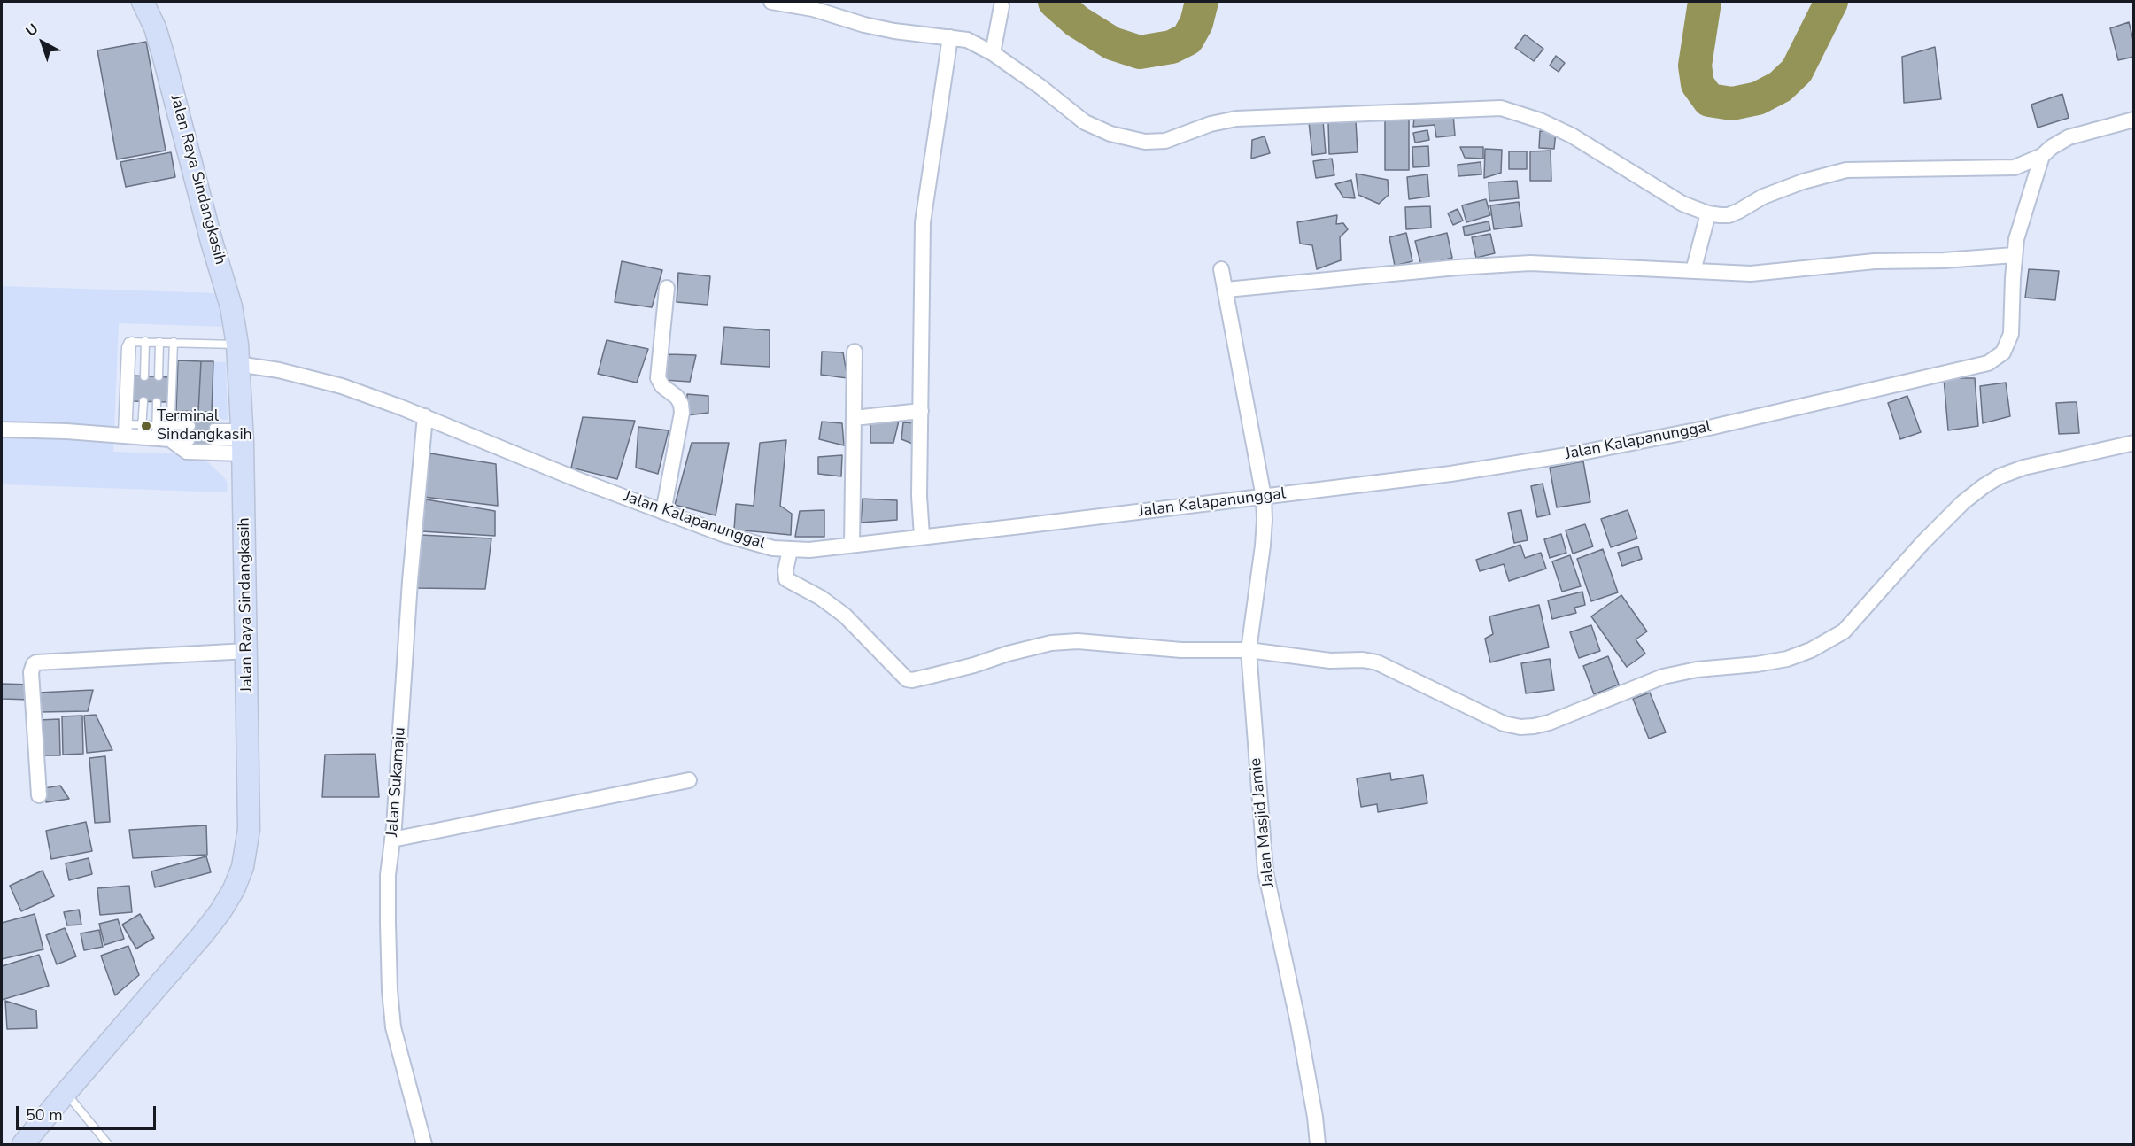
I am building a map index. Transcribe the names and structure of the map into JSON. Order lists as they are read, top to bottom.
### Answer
{
  "streets": {
    "main road": ["Jalan Raya Sindangkasih"],
    "street": ["Jalan Kalapanunggal", "Jalan Sukamaju", "Jalan Masjid Jamie"]
  },
  "crossings": [
    ["Jalan Raya Sindangkasih", "Jalan Kalapanunggal"],
    ["Jalan Kalapanunggal", "Jalan Sukamaju"],
    ["Jalan Kalapanunggal", "Jalan Masjid Jamie"]
  ],
  "places": ["Terminal Sindangkasih"],
  "scale_bar": "50 m",
  "north": "top left"
}
